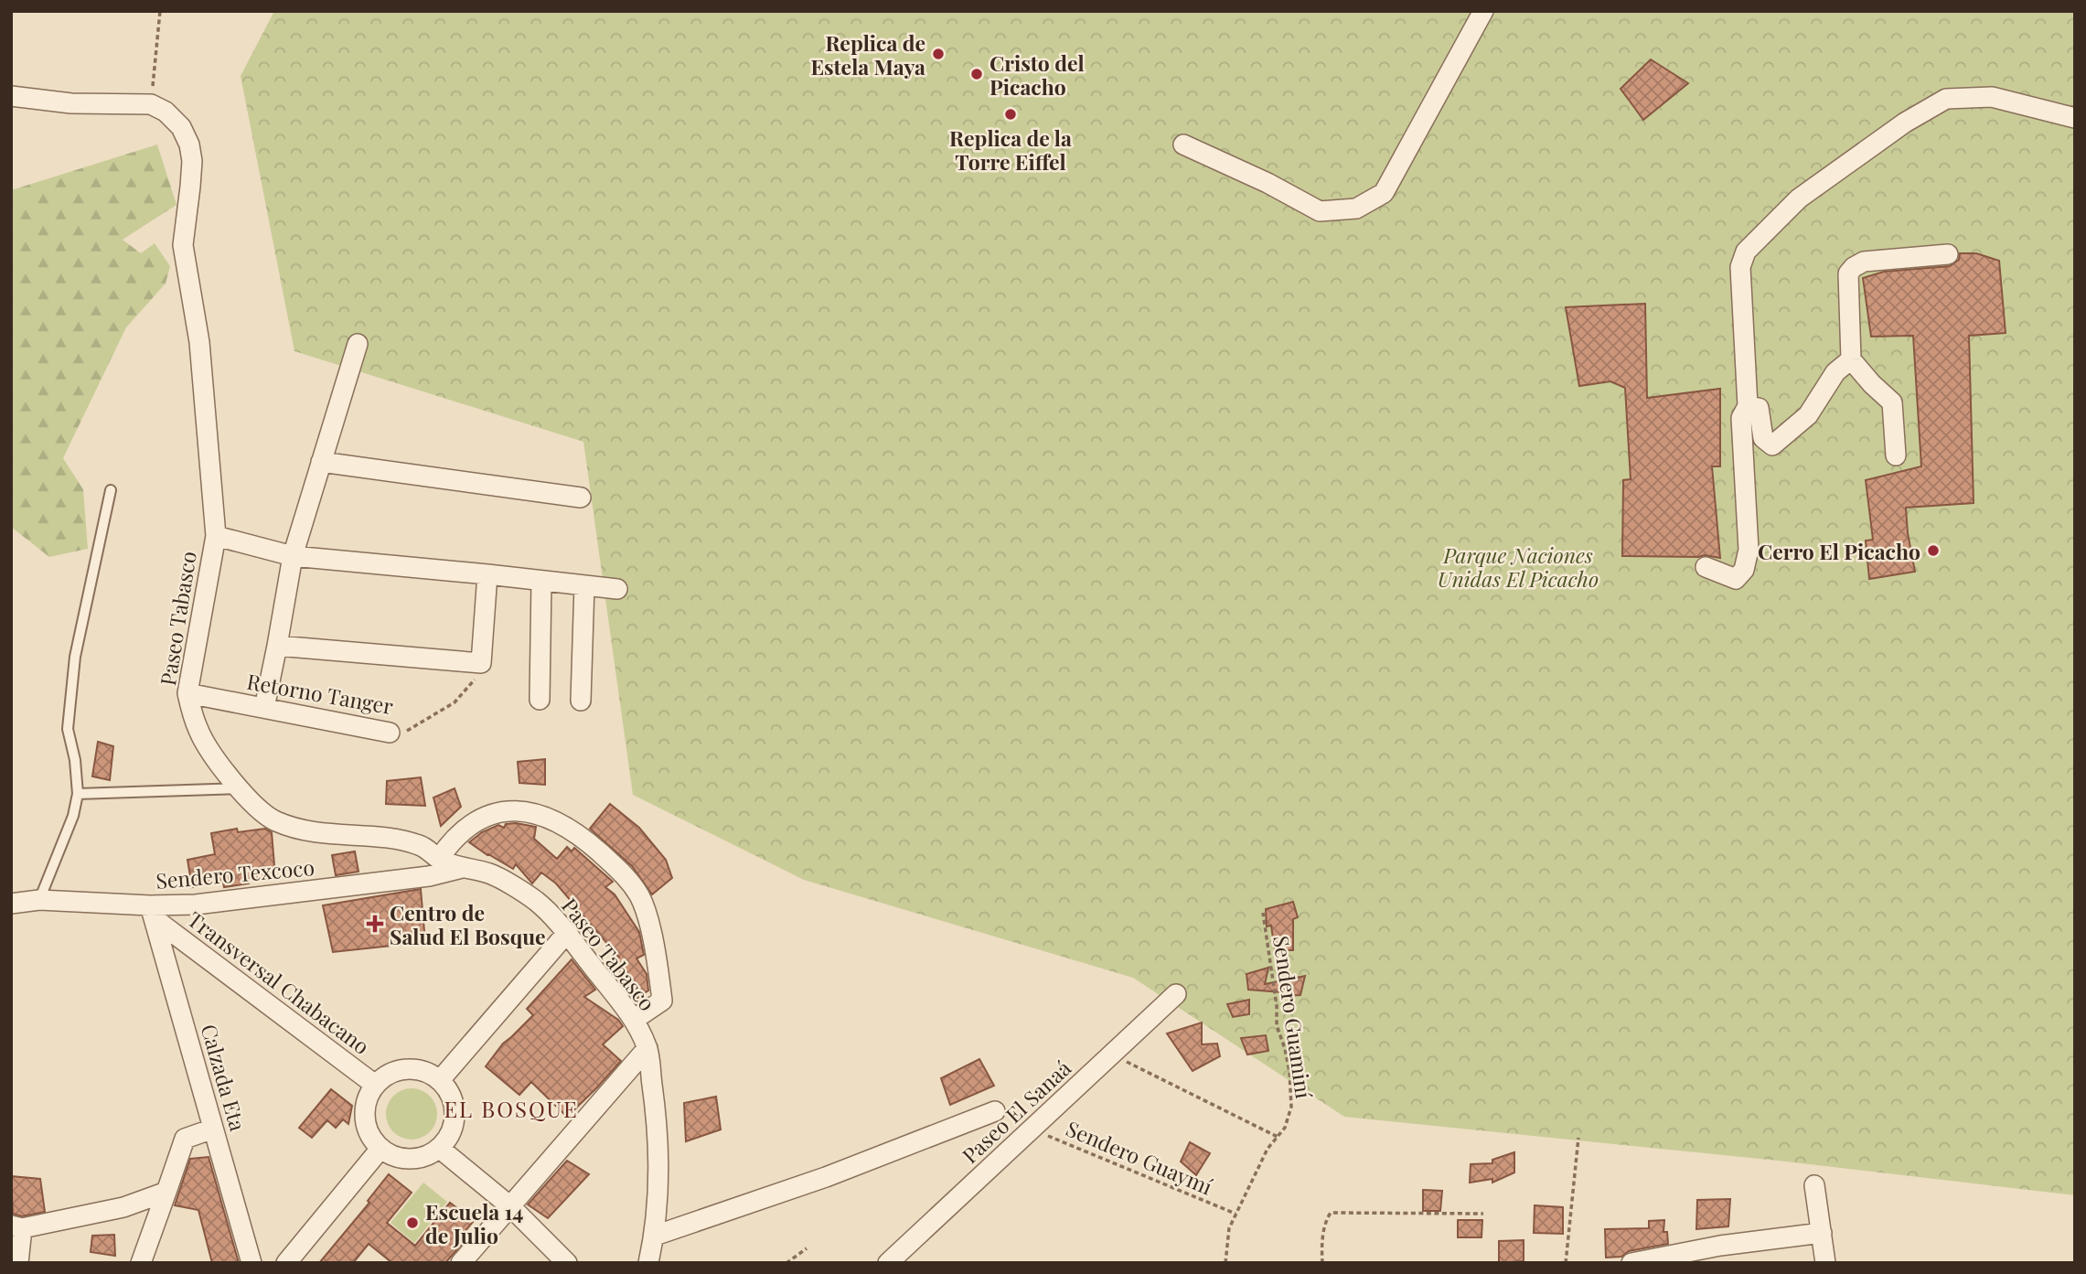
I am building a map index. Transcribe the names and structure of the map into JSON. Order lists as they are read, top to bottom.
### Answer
{
  "streets": {
    "street": [
      "Paseo Tabasco",
      "Retorno Tanger",
      "Sendero Texcoco",
      "Transversal Chabacano",
      "Calzada Eta",
      "Paseo El Sanaá"
    ],
    "path": ["Sendero Guaminí", "Sendero Guaymí"]
  },
  "crossings": [
    ["Paseo Tabasco", "Retorno Tanger"],
    ["Paseo Tabasco", "Sendero Texcoco"],
    ["Sendero Texcoco", "Transversal Chabacano"],
    ["Sendero Texcoco", "Calzada Eta"],
    ["Transversal Chabacano", "Calzada Eta"],
    ["Sendero Guaminí", "Sendero Guaymí"],
    ["Paseo El Sanaá", "Sendero Guaymí"]
  ],
  "districts": ["EL BOSQUE"],
  "parks": ["Parque Naciones Unidas El Picacho"],
  "places": {
    "other": [
      "Replica de Estela Maya",
      "Cristo del Picacho",
      "Replica de la Torre Eiffel",
      "Cerro El Picacho",
      "Escuela 14 de Julio"
    ],
    "health": ["Centro de Salud El Bosque"]
  }
}
